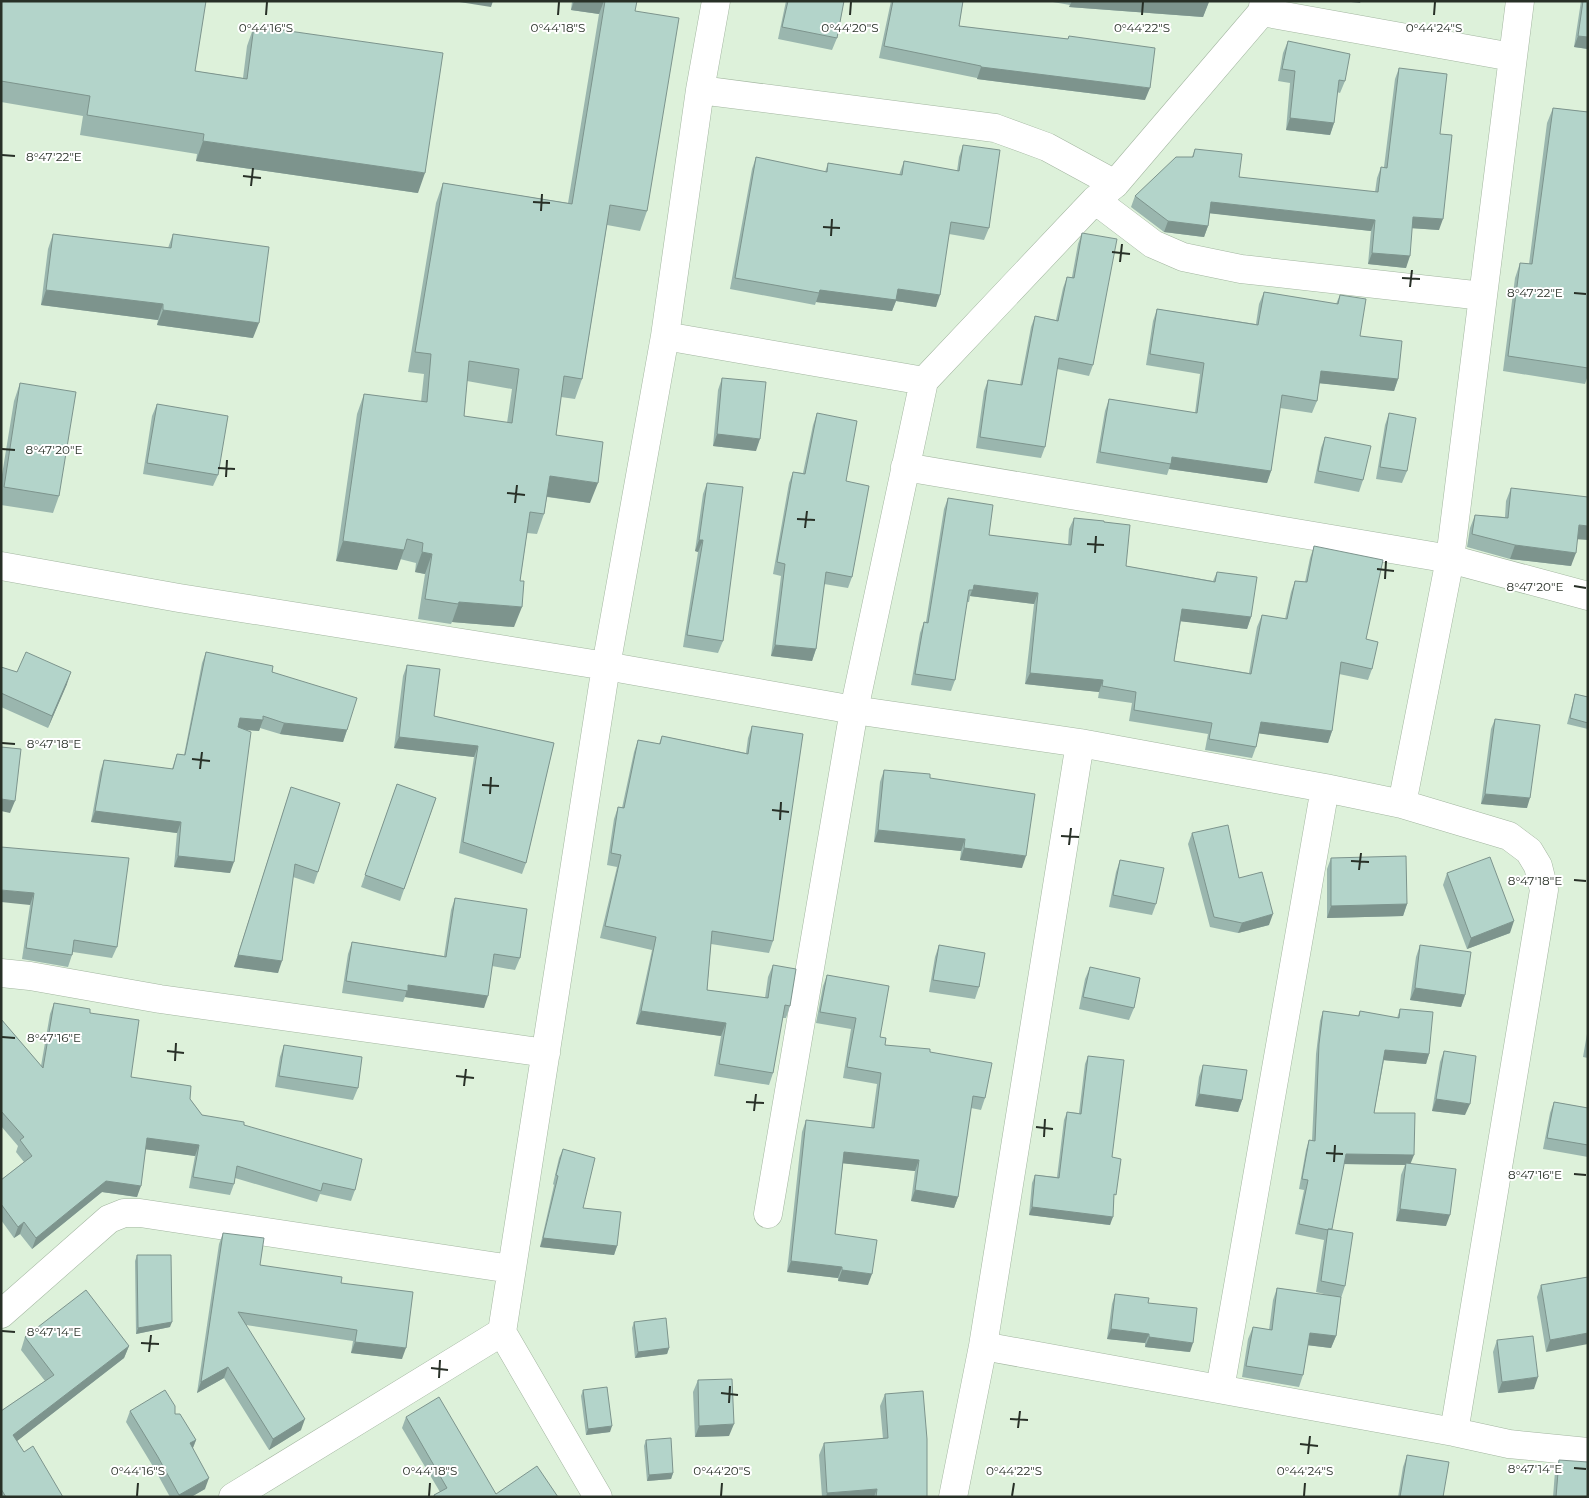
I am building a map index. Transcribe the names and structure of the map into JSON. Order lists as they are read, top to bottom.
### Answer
{
  "coordinates": [
    "0°44'16\"S",
    "0°44'18\"S",
    "0°44'20\"S",
    "0°44'22\"S",
    "0°44'24\"S",
    "8°47'22\"E",
    "8°47'20\"E",
    "8°47'18\"E",
    "8°47'16\"E",
    "8°47'14\"E"
  ]
}
